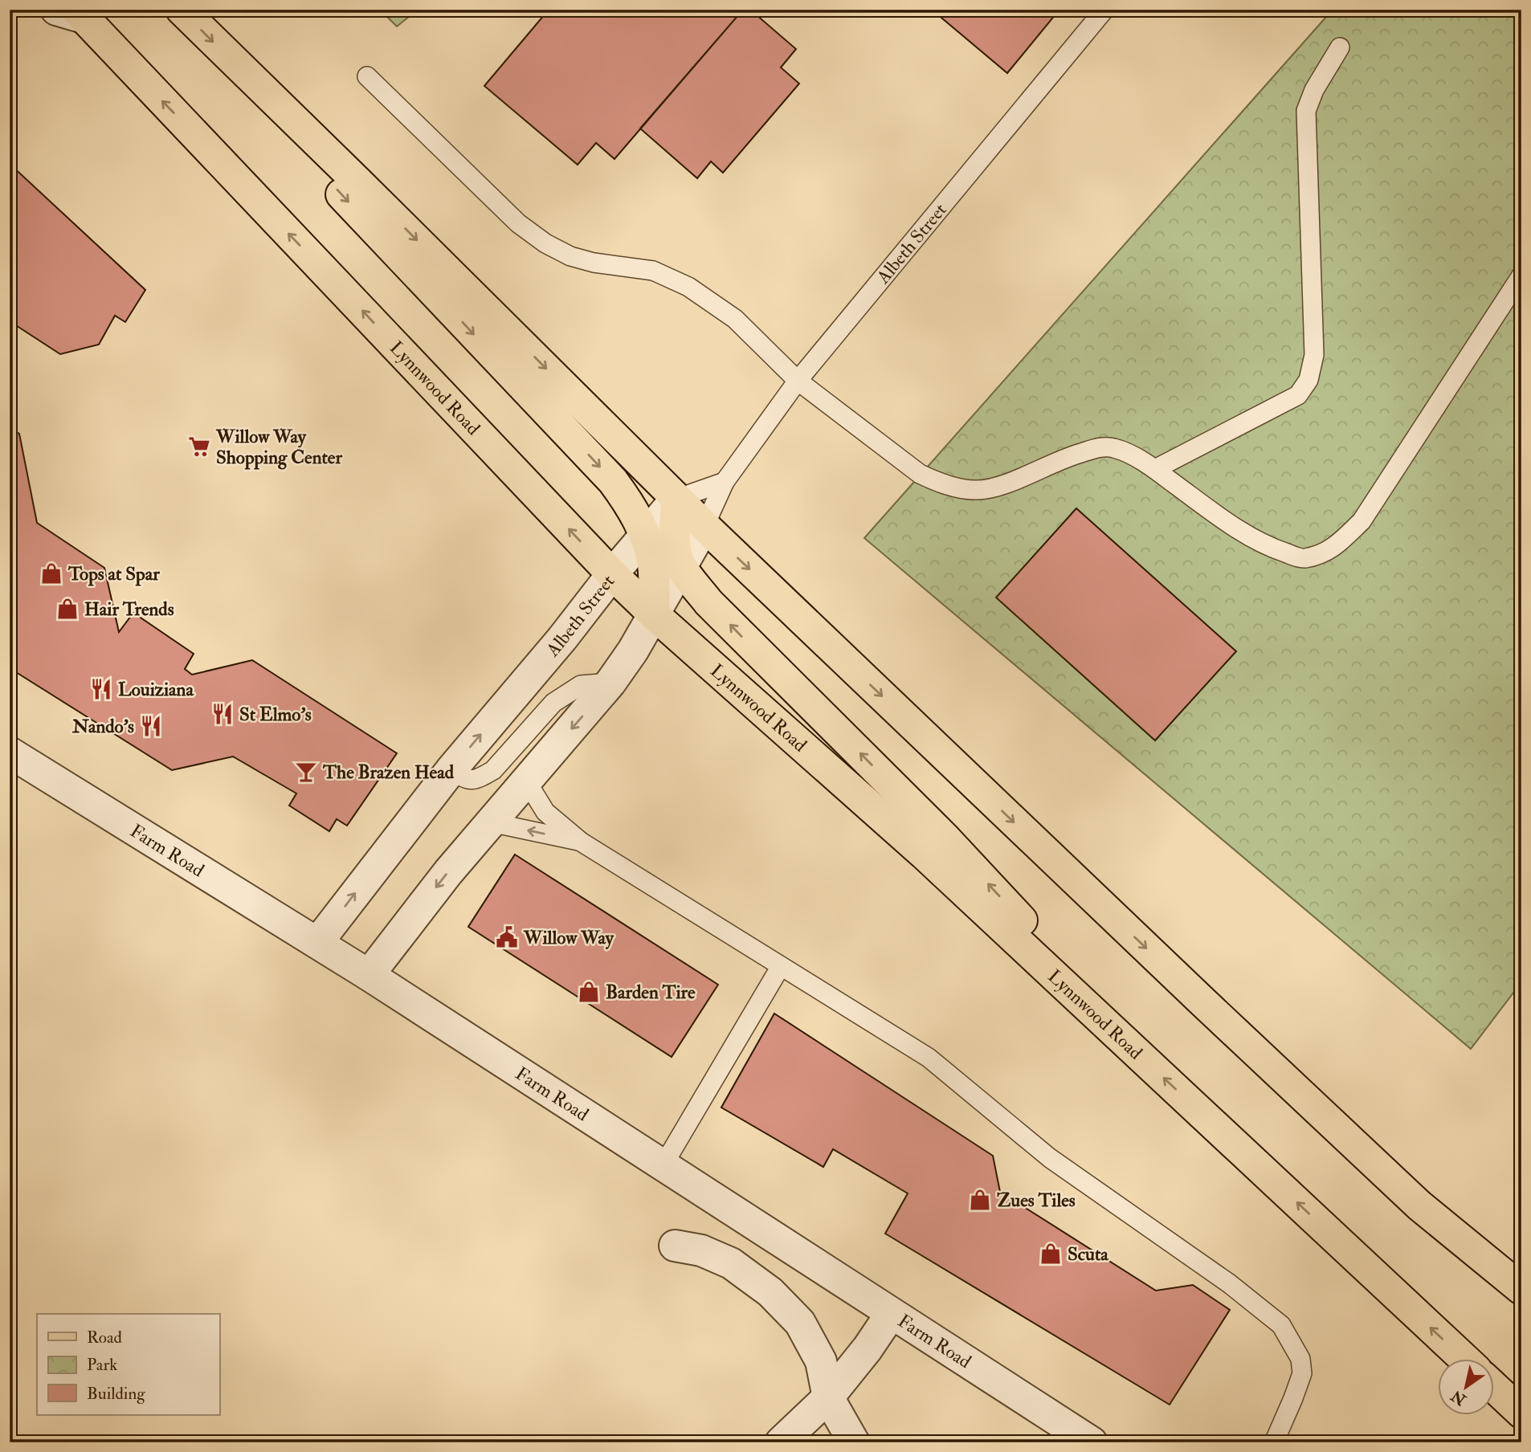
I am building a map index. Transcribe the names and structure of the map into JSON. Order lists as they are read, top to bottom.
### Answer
{
  "streets": {
    "main road": ["Lynnwood Road"],
    "street": ["Albeth Street", "Farm Road"]
  },
  "crossings": [
    ["Albeth Street", "Lynnwood Road"],
    ["Albeth Street", "Farm Road"]
  ],
  "places": {
    "supermarket": ["Willow Way Shopping Center"],
    "shop": [
      "Tops at Spar",
      "Hair Trends",
      "Barden Tire",
      "Zues Tiles",
      "Scuta"
    ],
    "restaurant": ["Louiziana", "St Elmo's", "Nando's"],
    "bar": ["The Brazen Head"],
    "public building": ["Willow Way"]
  },
  "legend": ["Road", "Park", "Building"],
  "north": "bottom left"
}
